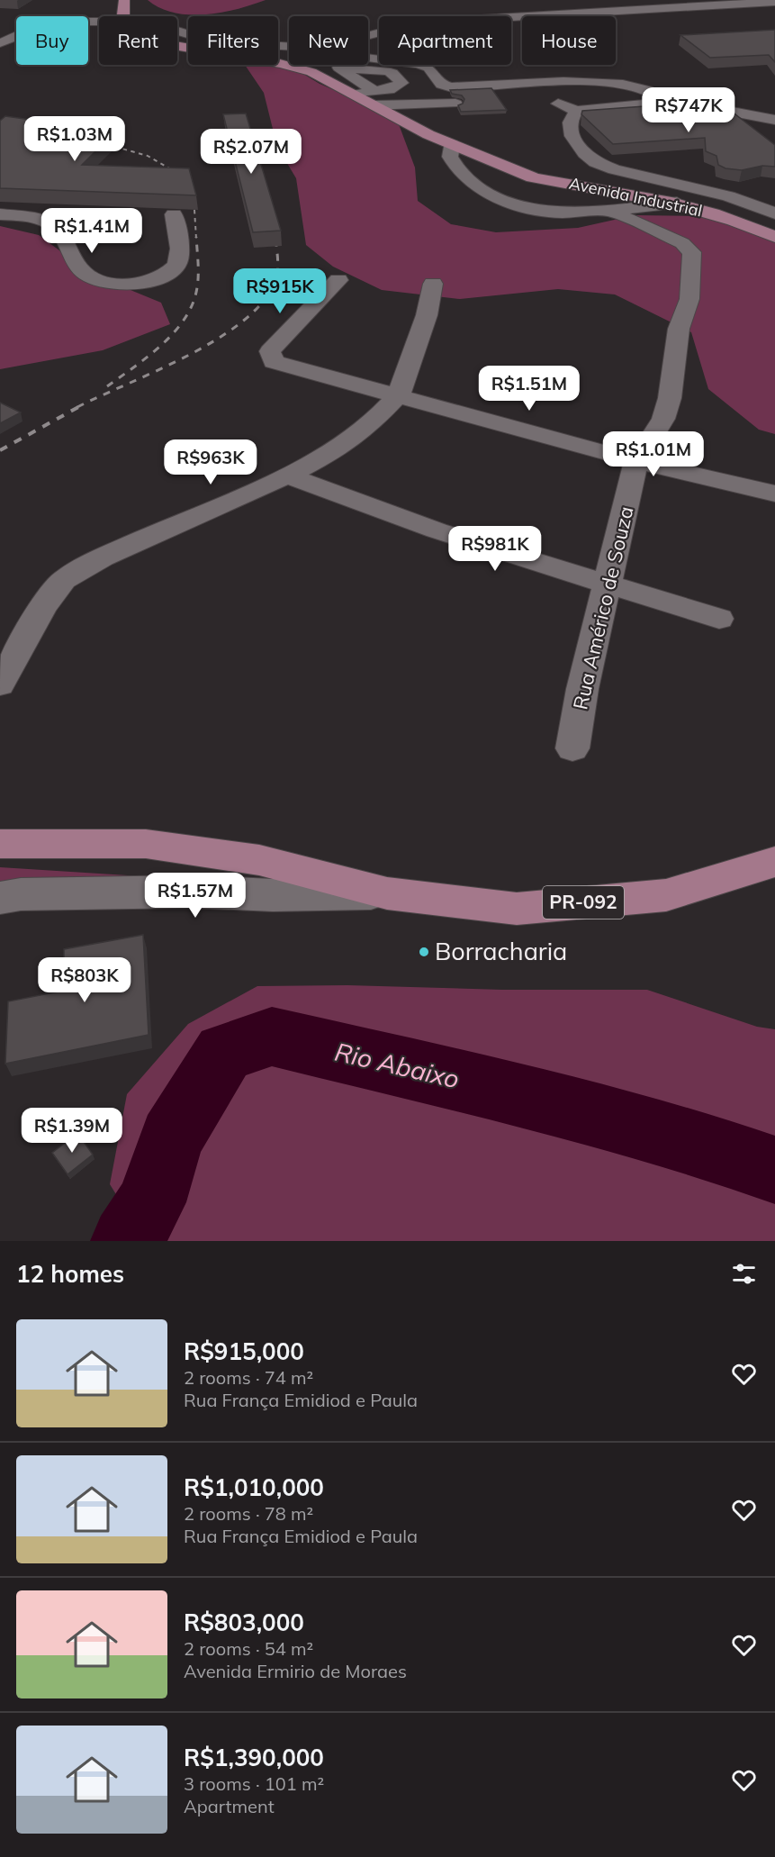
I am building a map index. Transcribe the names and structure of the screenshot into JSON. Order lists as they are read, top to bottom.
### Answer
{
  "streets": {
    "main road": ["Avenida Industrial", "PR-092"],
    "street": ["Rua Américo de Souza"]
  },
  "water": ["Rio Abaixo"],
  "places": ["Borracharia"],
  "page": {
    "chip": [
      "Buy",
      "Rent",
      "Filters",
      "New",
      "Apartment",
      "House"
    ],
    "price": [
      "R$747K",
      "R$1.03M",
      "R$2.07M",
      "R$1.41M",
      "R$915K",
      "R$1.51M",
      "R$1.01M",
      "R$963K",
      "R$981K",
      "R$1.57M",
      "R$803K",
      "R$1.39M"
    ],
    "heading": "12 homes",
    "list": [
      {
        "name": "R$915,000",
        "note": "2 rooms · 74 m² · Rua França Emidiod e Paula"
      },
      {
        "name": "R$1,010,000",
        "note": "2 rooms · 78 m² · Rua França Emidiod e Paula"
      },
      {
        "name": "R$803,000",
        "note": "2 rooms · 54 m² · Avenida Ermirio de Moraes"
      },
      {
        "name": "R$1,390,000",
        "note": "3 rooms · 101 m² · Apartment"
      }
    ]
  }
}
